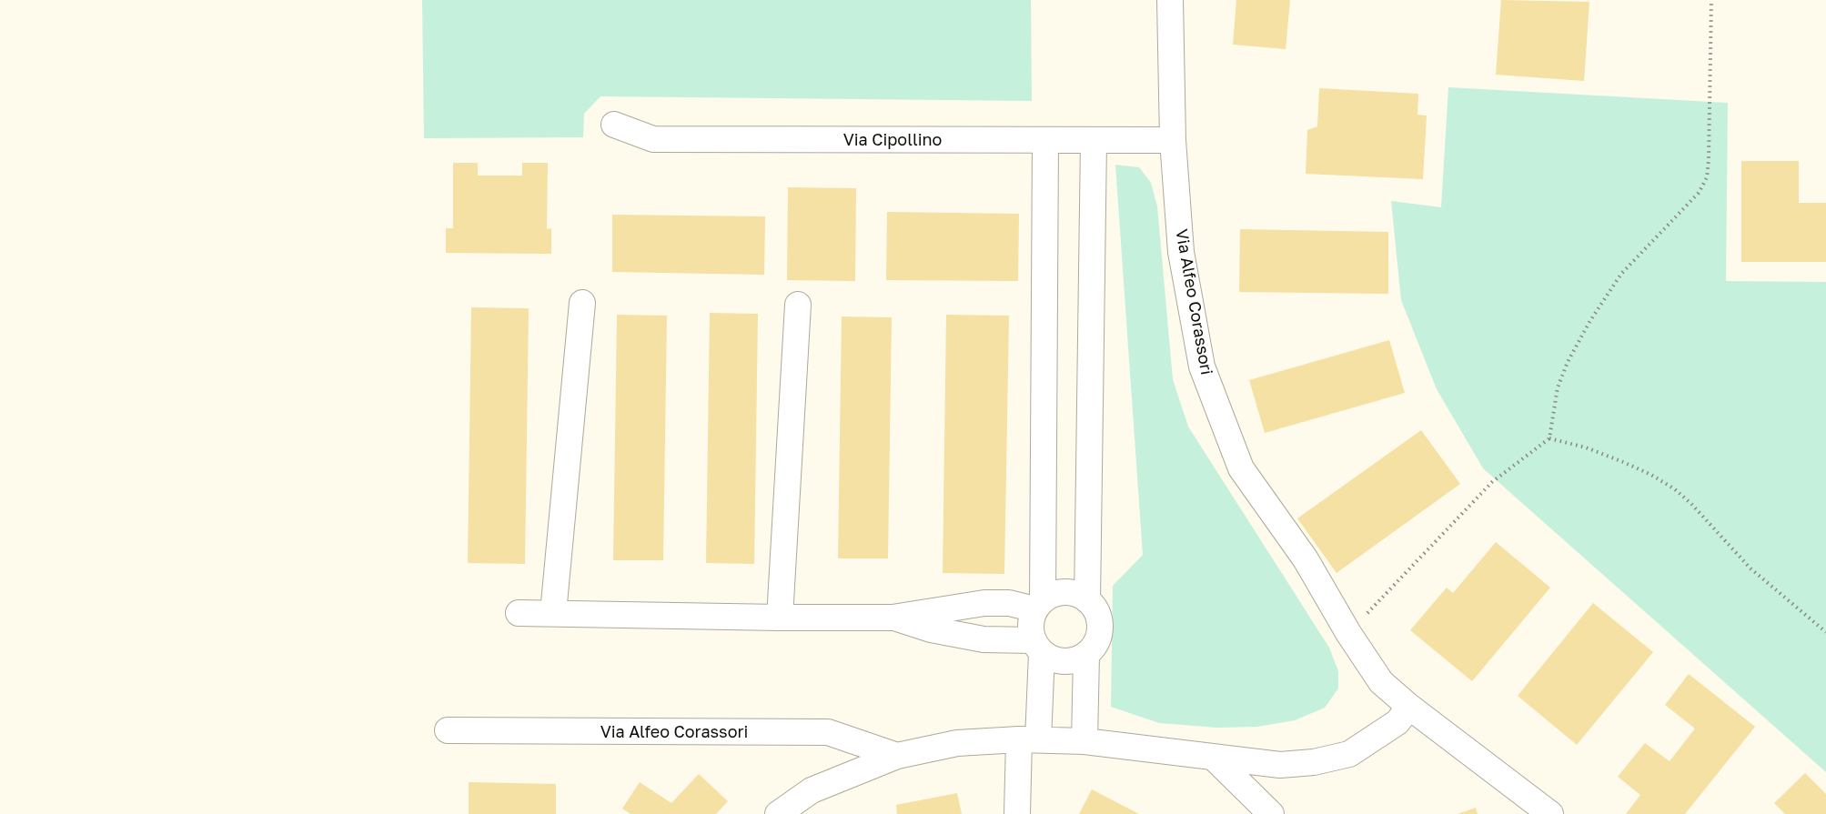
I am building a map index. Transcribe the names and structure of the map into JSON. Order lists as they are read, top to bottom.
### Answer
{
  "streets": {
    "street": ["Via Cipollino", "Via Alfeo Corassori"]
  },
  "crossings": [
    ["Via Cipollino", "Via Alfeo Corassori"]
  ]
}
